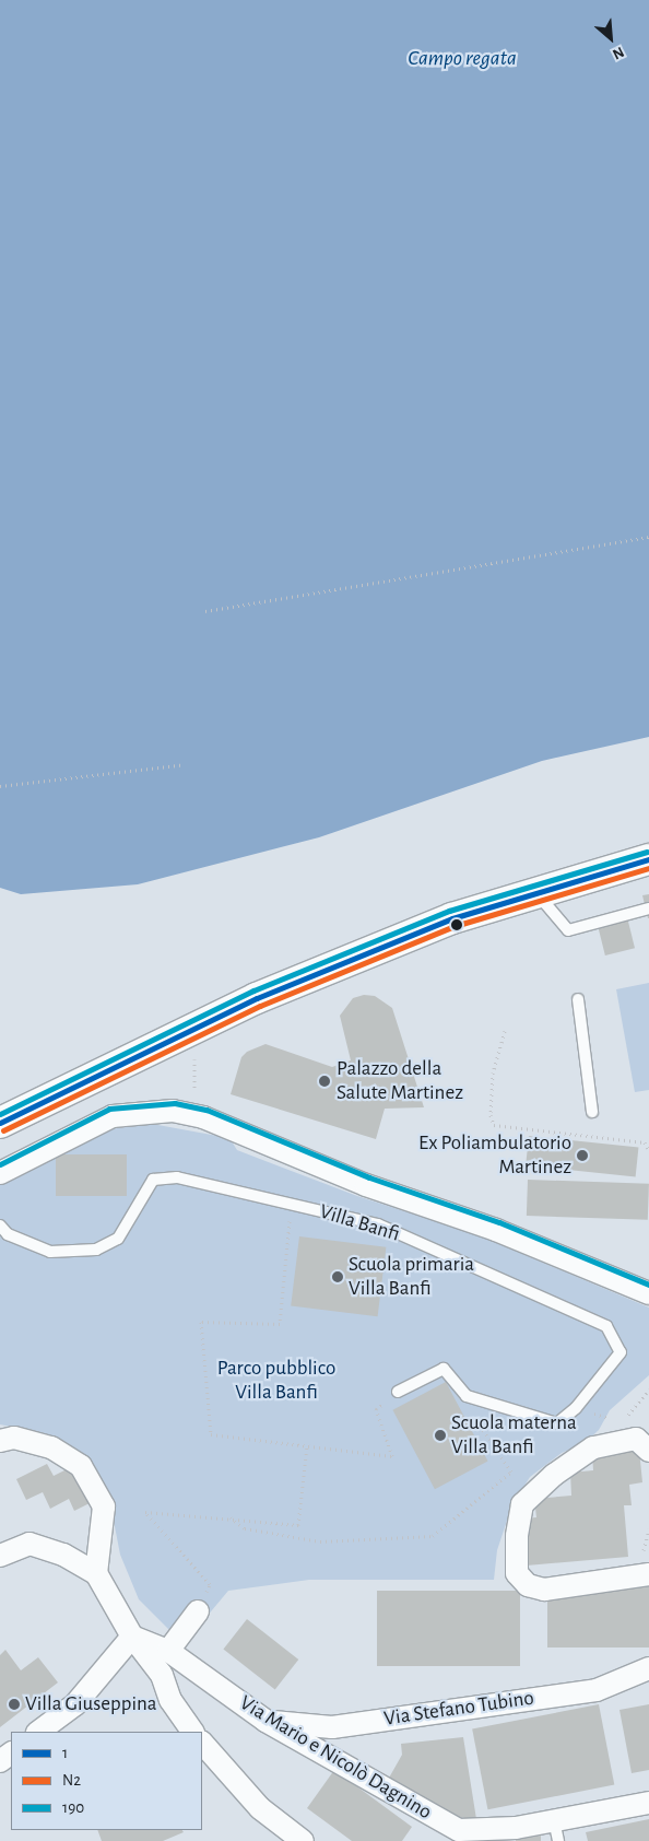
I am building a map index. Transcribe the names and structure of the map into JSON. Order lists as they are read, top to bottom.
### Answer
{
  "streets": {
    "street": ["Via Stefano Tubino", "Via Mario e Nicolò Dagnino"],
    "lane": ["Villa Banfi"]
  },
  "crossings": [
    ["Via Stefano Tubino", "Via Mario e Nicolò Dagnino"]
  ],
  "water": ["Campo regata"],
  "parks": ["Parco pubblico Villa Banfi"],
  "places": [
    "Palazzo della Salute Martinez",
    "Ex Poliambulatorio Martinez",
    "Scuola primaria Villa Banfi",
    "Scuola materna Villa Banfi",
    "Villa Giuseppina"
  ],
  "lines": ["transit line 190", "transit line 1", "transit line N2"],
  "legend": ["1", "N2", "190"],
  "north": "bottom right"
}
